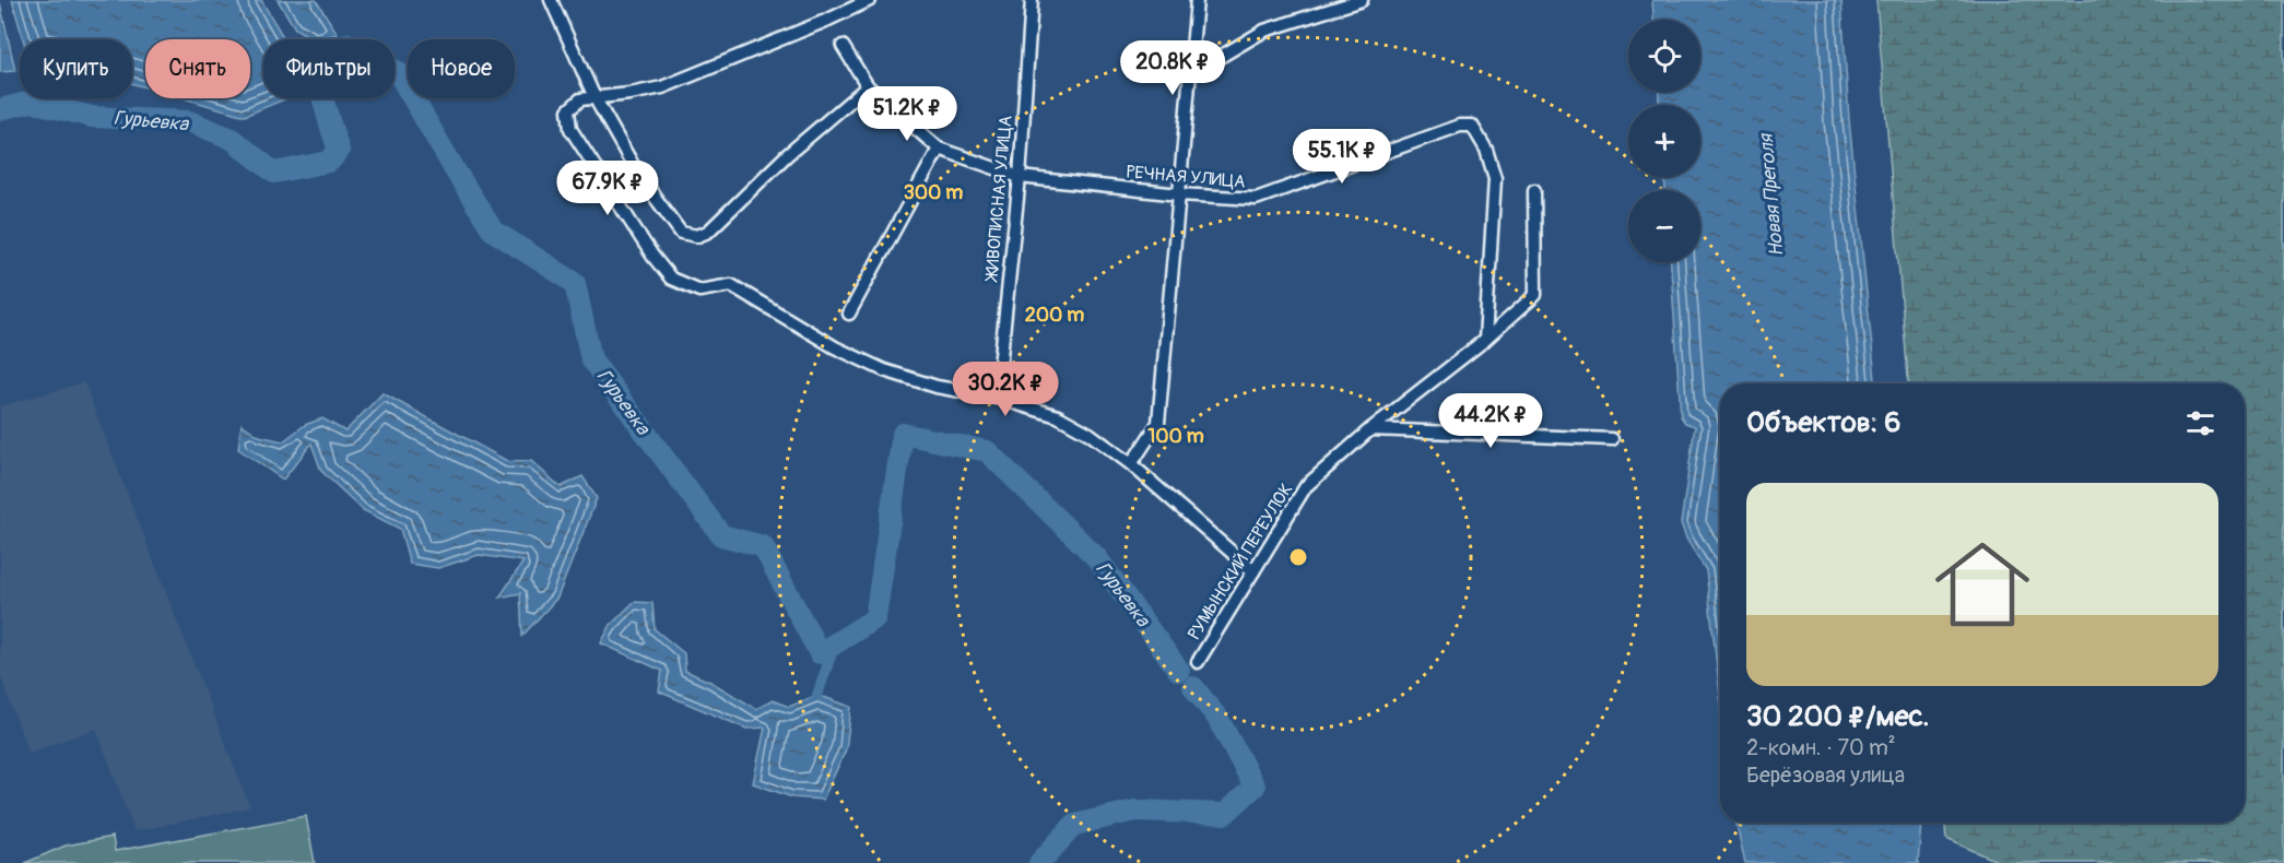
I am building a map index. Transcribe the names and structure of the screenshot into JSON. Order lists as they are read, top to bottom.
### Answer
{
  "streets": {
    "street": ["РЕЧНАЯ УЛИЦА", "ЖИВОПИСНАЯ УЛИЦА", "РУМЫНСКИЙ ПЕРЕУЛОК"]
  },
  "crossings": [
    ["РЕЧНАЯ УЛИЦА", "ЖИВОПИСНАЯ УЛИЦА"],
    ["РЕЧНАЯ УЛИЦА", "РУМЫНСКИЙ ПЕРЕУЛОК"]
  ],
  "water": ["Гурьевка", "Новая Преголя"],
  "page": {
    "map_buttons": ["+", "−"],
    "chip": [
      "Купить",
      "Снять",
      "Фильтры",
      "Новое"
    ],
    "price": [
      "20.8K ₽",
      "51.2K ₽",
      "55.1K ₽",
      "67.9K ₽",
      "30.2K ₽",
      "44.2K ₽"
    ],
    "heading": "Объектов: 6",
    "list": [
      {
        "name": "30 200 ₽/мес.",
        "note": "2-комн. · 70 m² · Берёзовая улица"
      }
    ]
  },
  "rings": ["300 m", "200 m", "100 m"]
}
